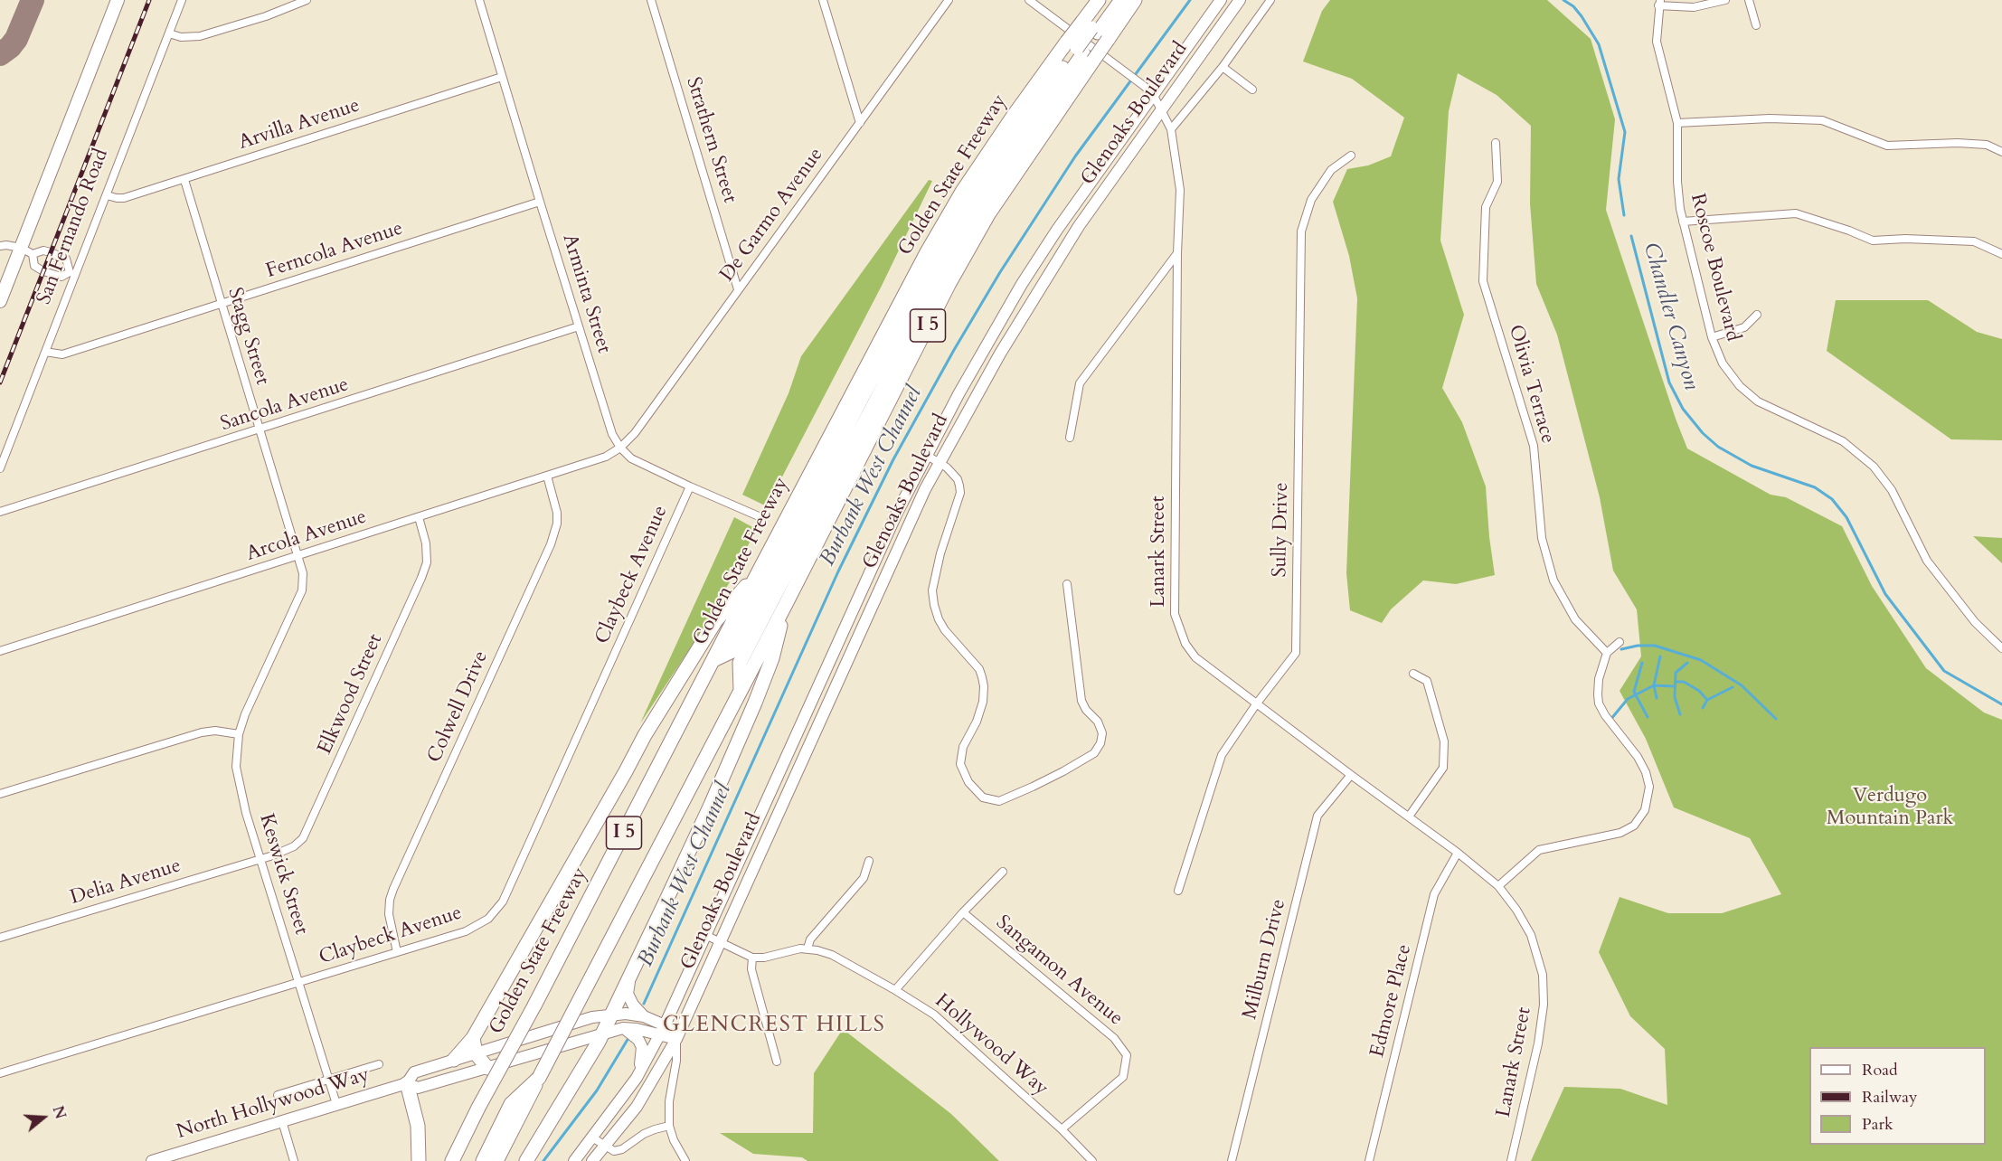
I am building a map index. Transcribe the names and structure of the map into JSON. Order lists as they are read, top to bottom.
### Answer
{
  "streets": {
    "highway": ["Golden State Freeway", "I 5"],
    "main road": ["Glenoaks Boulevard", "San Fernando Road", "North Hollywood Way"],
    "street": [
      "Arvilla Avenue",
      "Strathern Street",
      "De Garmo Avenue",
      "Ferncola Avenue",
      "Roscoe Boulevard",
      "Arminta Street",
      "Stagg Street",
      "Olivia Terrace",
      "Sancola Avenue",
      "Sully Drive",
      "Arcola Avenue",
      "Lanark Street",
      "Claybeck Avenue",
      "Elkwood Street",
      "Colwell Drive",
      "Keswick Street",
      "Delia Avenue",
      "Milburn Drive",
      "Sangamon Avenue",
      "Edmore Place",
      "Hollywood Way"
    ]
  },
  "crossings": [
    ["Glenoaks Boulevard", "Lanark Street"],
    ["Glenoaks Boulevard", "North Hollywood Way"],
    ["Arvilla Avenue", "San Fernando Road"],
    ["Arvilla Avenue", "Arminta Street"],
    ["Arvilla Avenue", "Stagg Street"],
    ["Strathern Street", "De Garmo Avenue"],
    ["De Garmo Avenue", "Arminta Street"],
    ["De Garmo Avenue", "Arcola Avenue"],
    ["San Fernando Road", "Ferncola Avenue"],
    ["Ferncola Avenue", "Arminta Street"],
    ["Ferncola Avenue", "Stagg Street"],
    ["Arminta Street", "Sancola Avenue"],
    ["Arminta Street", "Arcola Avenue"],
    ["Arminta Street", "Claybeck Avenue"],
    ["Stagg Street", "Sancola Avenue"],
    ["Stagg Street", "Arcola Avenue"],
    ["Stagg Street", "Keswick Street"],
    ["Sully Drive", "Lanark Street"],
    ["Arcola Avenue", "Elkwood Street"],
    ["Arcola Avenue", "Colwell Drive"],
    ["Lanark Street", "Milburn Drive"],
    ["Lanark Street", "Edmore Place"],
    ["Claybeck Avenue", "Colwell Drive"],
    ["Claybeck Avenue", "Keswick Street"],
    ["Elkwood Street", "Keswick Street"],
    ["Elkwood Street", "Delia Avenue"],
    ["Keswick Street", "Delia Avenue"],
    ["Keswick Street", "North Hollywood Way"],
    ["Sangamon Avenue", "Hollywood Way"]
  ],
  "districts": ["GLENCREST HILLS"],
  "water": ["Chandler Canyon", "Burbank West Channel"],
  "parks": ["Verdugo Mountain Park"],
  "legend": ["Road", "Railway", "Park"],
  "north": "right"
}
